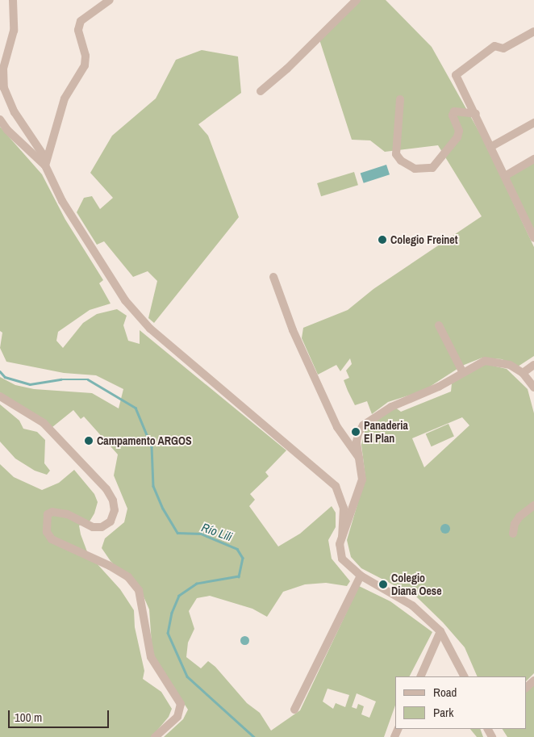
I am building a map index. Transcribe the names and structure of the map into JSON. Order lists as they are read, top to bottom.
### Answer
{
  "water": ["Río Lili"],
  "places": [
    "Colegio Freinet",
    "Panaderia El Plan",
    "Campamento ARGOS",
    "Colegio Diana Oese"
  ],
  "legend": ["Road", "Park"],
  "scale_bar": "100 m"
}
